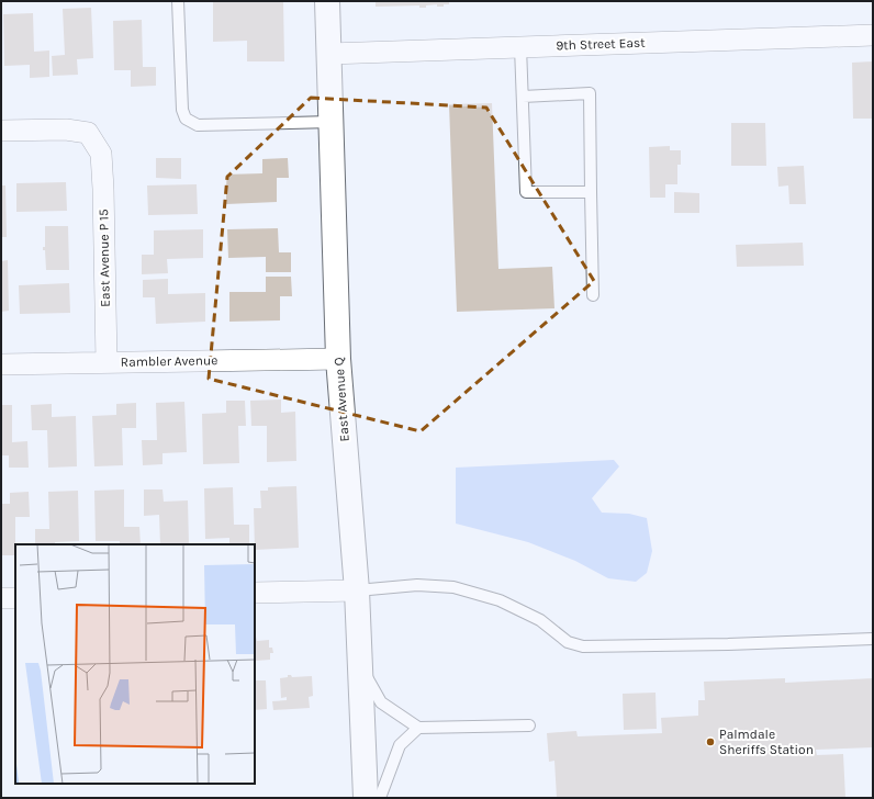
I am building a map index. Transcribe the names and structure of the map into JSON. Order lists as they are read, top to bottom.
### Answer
{
  "streets": {
    "main road": ["East Avenue Q"],
    "street": ["9th Street East", "East Avenue P 15", "Rambler Avenue"]
  },
  "crossings": [
    ["9th Street East", "East Avenue Q"],
    ["East Avenue P 15", "Rambler Avenue"],
    ["Rambler Avenue", "East Avenue Q"]
  ],
  "places": ["Palmdale Sheriffs Station"]
}
